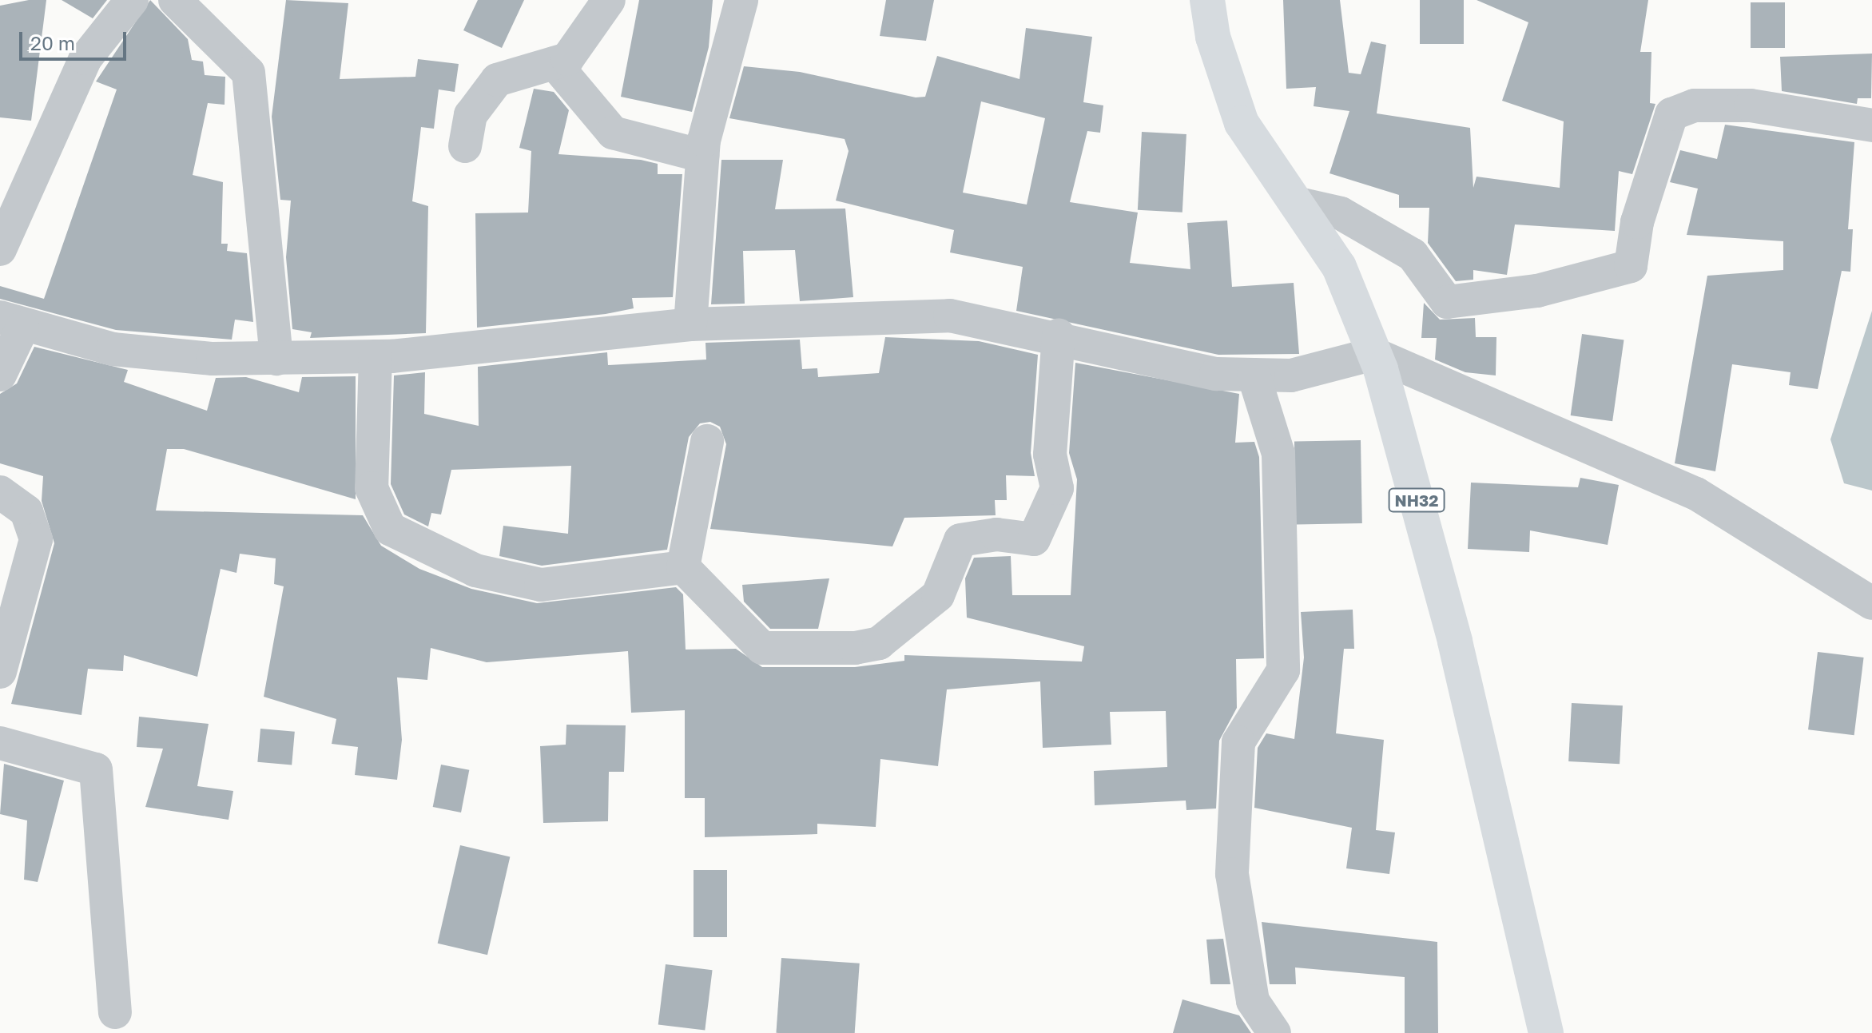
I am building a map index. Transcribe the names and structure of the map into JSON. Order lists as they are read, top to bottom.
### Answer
{
  "streets": {
    "main road": ["NH32"]
  },
  "scale_bar": "20 m"
}
